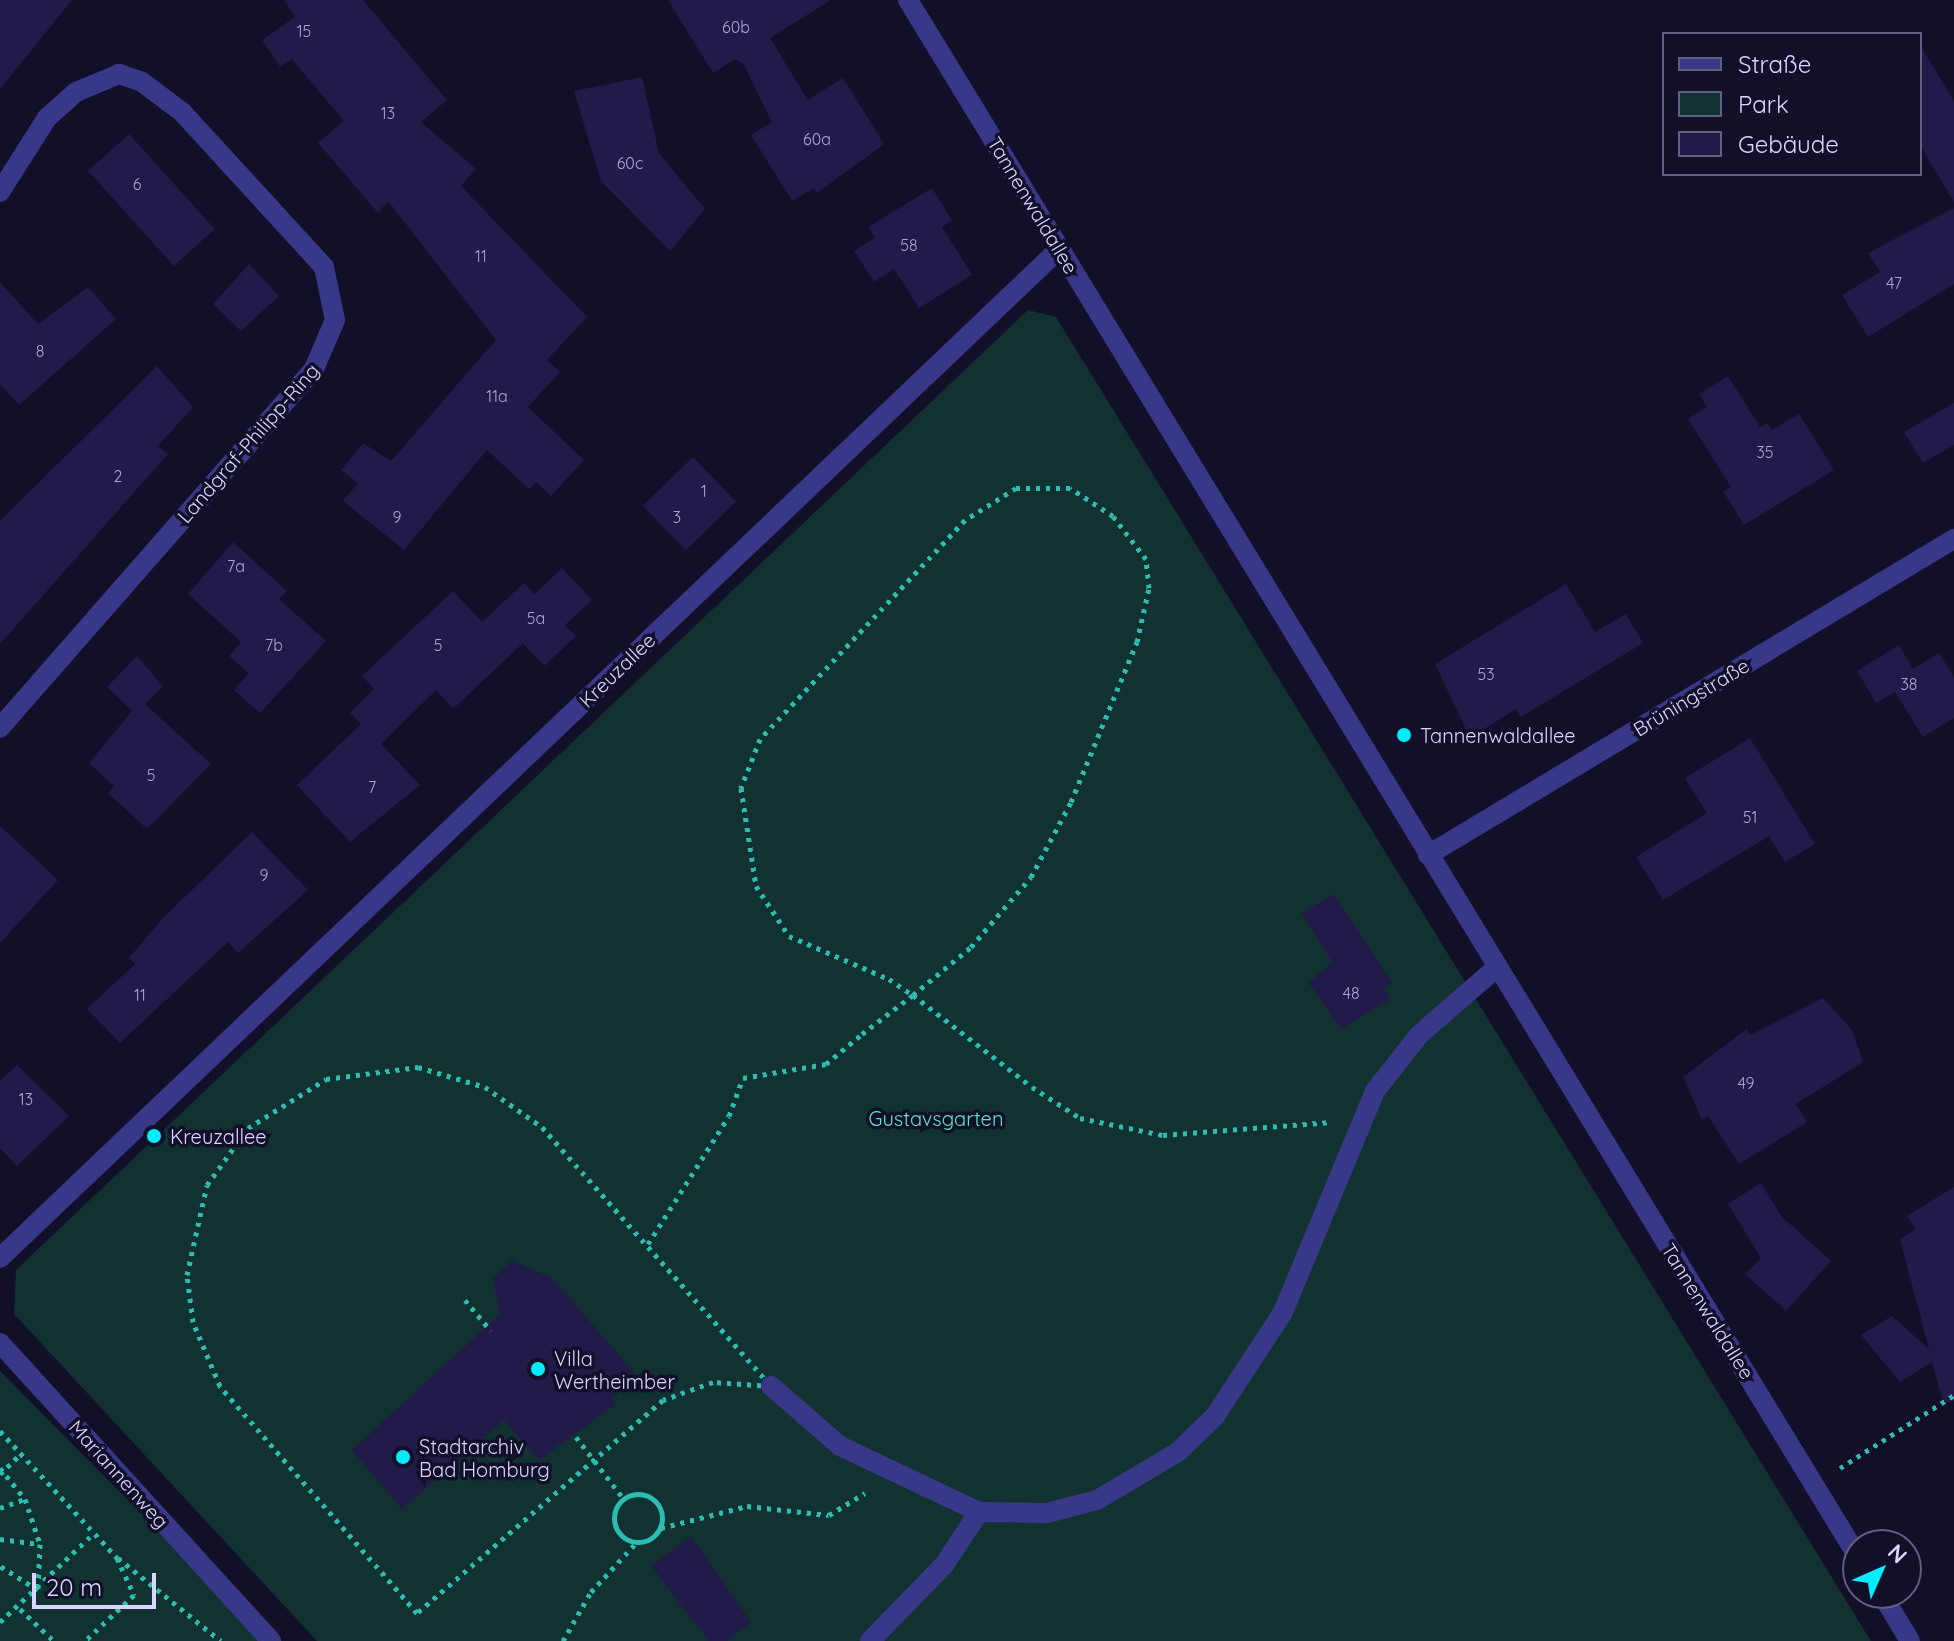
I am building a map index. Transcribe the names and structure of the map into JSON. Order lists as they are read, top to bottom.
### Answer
{
  "streets": {
    "street": [
      "Tannenwaldallee",
      "Landgraf-Philipp-Ring",
      "Kreuzallee",
      "Brüningstraße",
      "Mariannenweg"
    ]
  },
  "crossings": [
    ["Tannenwaldallee", "Kreuzallee"],
    ["Tannenwaldallee", "Brüningstraße"]
  ],
  "parks": ["Gustavsgarten"],
  "places": [
    "Tannenwaldallee",
    "Kreuzallee",
    "Villa Wertheimber",
    "Stadtarchiv Bad Homburg"
  ],
  "house_numbers": [
    "60b",
    "15",
    "13",
    "60a",
    "60c",
    "6",
    "58",
    "11",
    "47",
    "8",
    "11a",
    "35",
    "2",
    "1",
    "9",
    "3",
    "7a",
    "5a",
    "7b",
    "5",
    "53",
    "38",
    "5",
    "7",
    "51",
    "9",
    "48",
    "11",
    "49",
    "13"
  ],
  "legend": ["Straße", "Park", "Gebäude"],
  "scale_bar": "20 m",
  "north": "top right"
}
